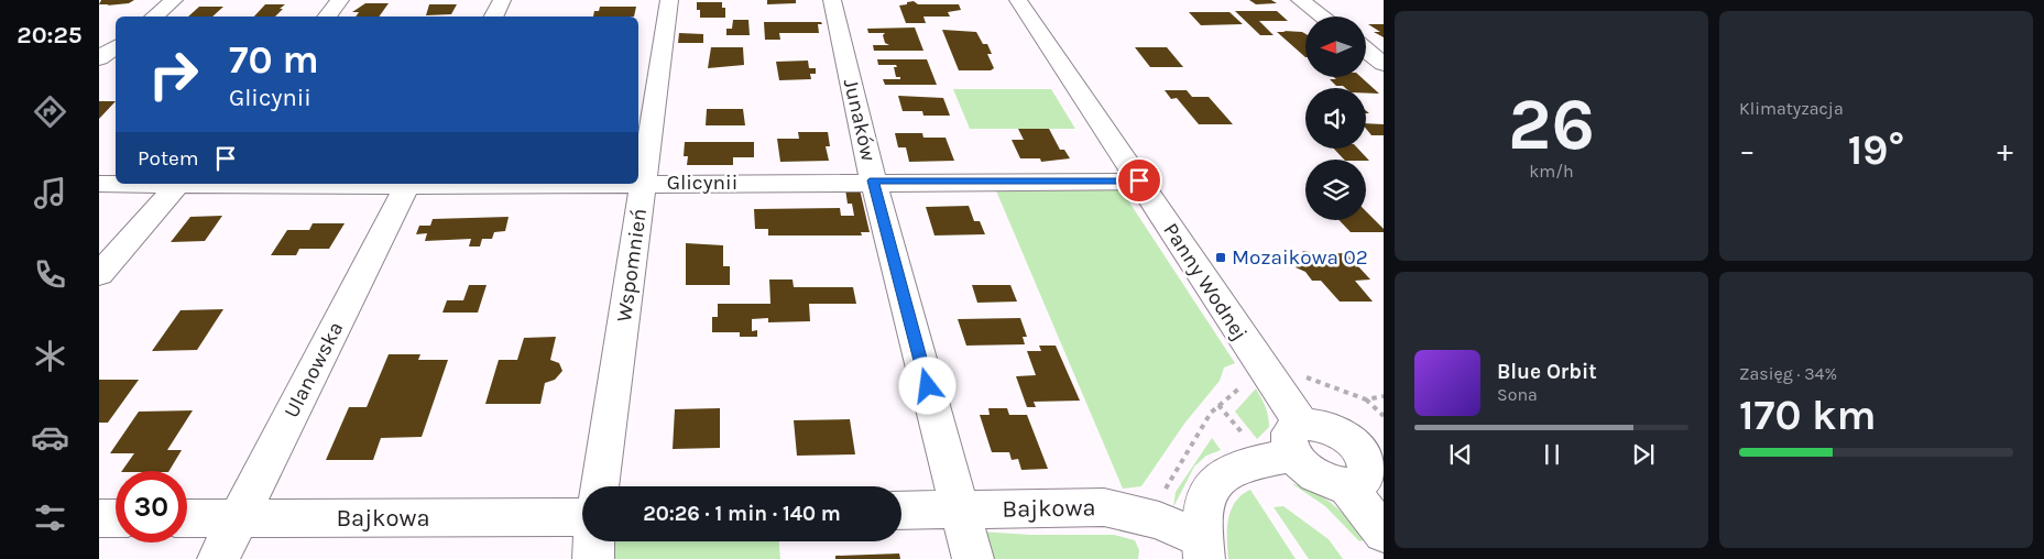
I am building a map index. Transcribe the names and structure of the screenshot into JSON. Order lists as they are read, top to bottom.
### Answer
{
  "streets": {
    "street": [
      "Junaków",
      "Glicynii",
      "Wspomnień",
      "Panny Wodnej",
      "Ulanowska",
      "Bajkowa"
    ]
  },
  "crossings": [
    ["Junaków", "Glicynii"],
    ["Junaków", "Bajkowa"],
    ["Glicynii", "Wspomnień"],
    ["Glicynii", "Panny Wodnej"],
    ["Ulanowska", "Bajkowa"]
  ],
  "places": {
    "transit": ["Mozaikowa 02"]
  },
  "north": "left",
  "page": {
    "tabs": "20:25",
    "tile": [
      ["26", "km/h"],
      "Klimatyzacja",
      ["Zasięg · 34%", "170 km"]
    ],
    "turn": ["70 m", "Glicynii"],
    "heat": ["−", "19°", "+"],
    "then": "Potem",
    "song": ["Blue Orbit", "Sona"],
    "limit": "30",
    "trip": "20:26 · 1 min · 140 m"
  }
}
